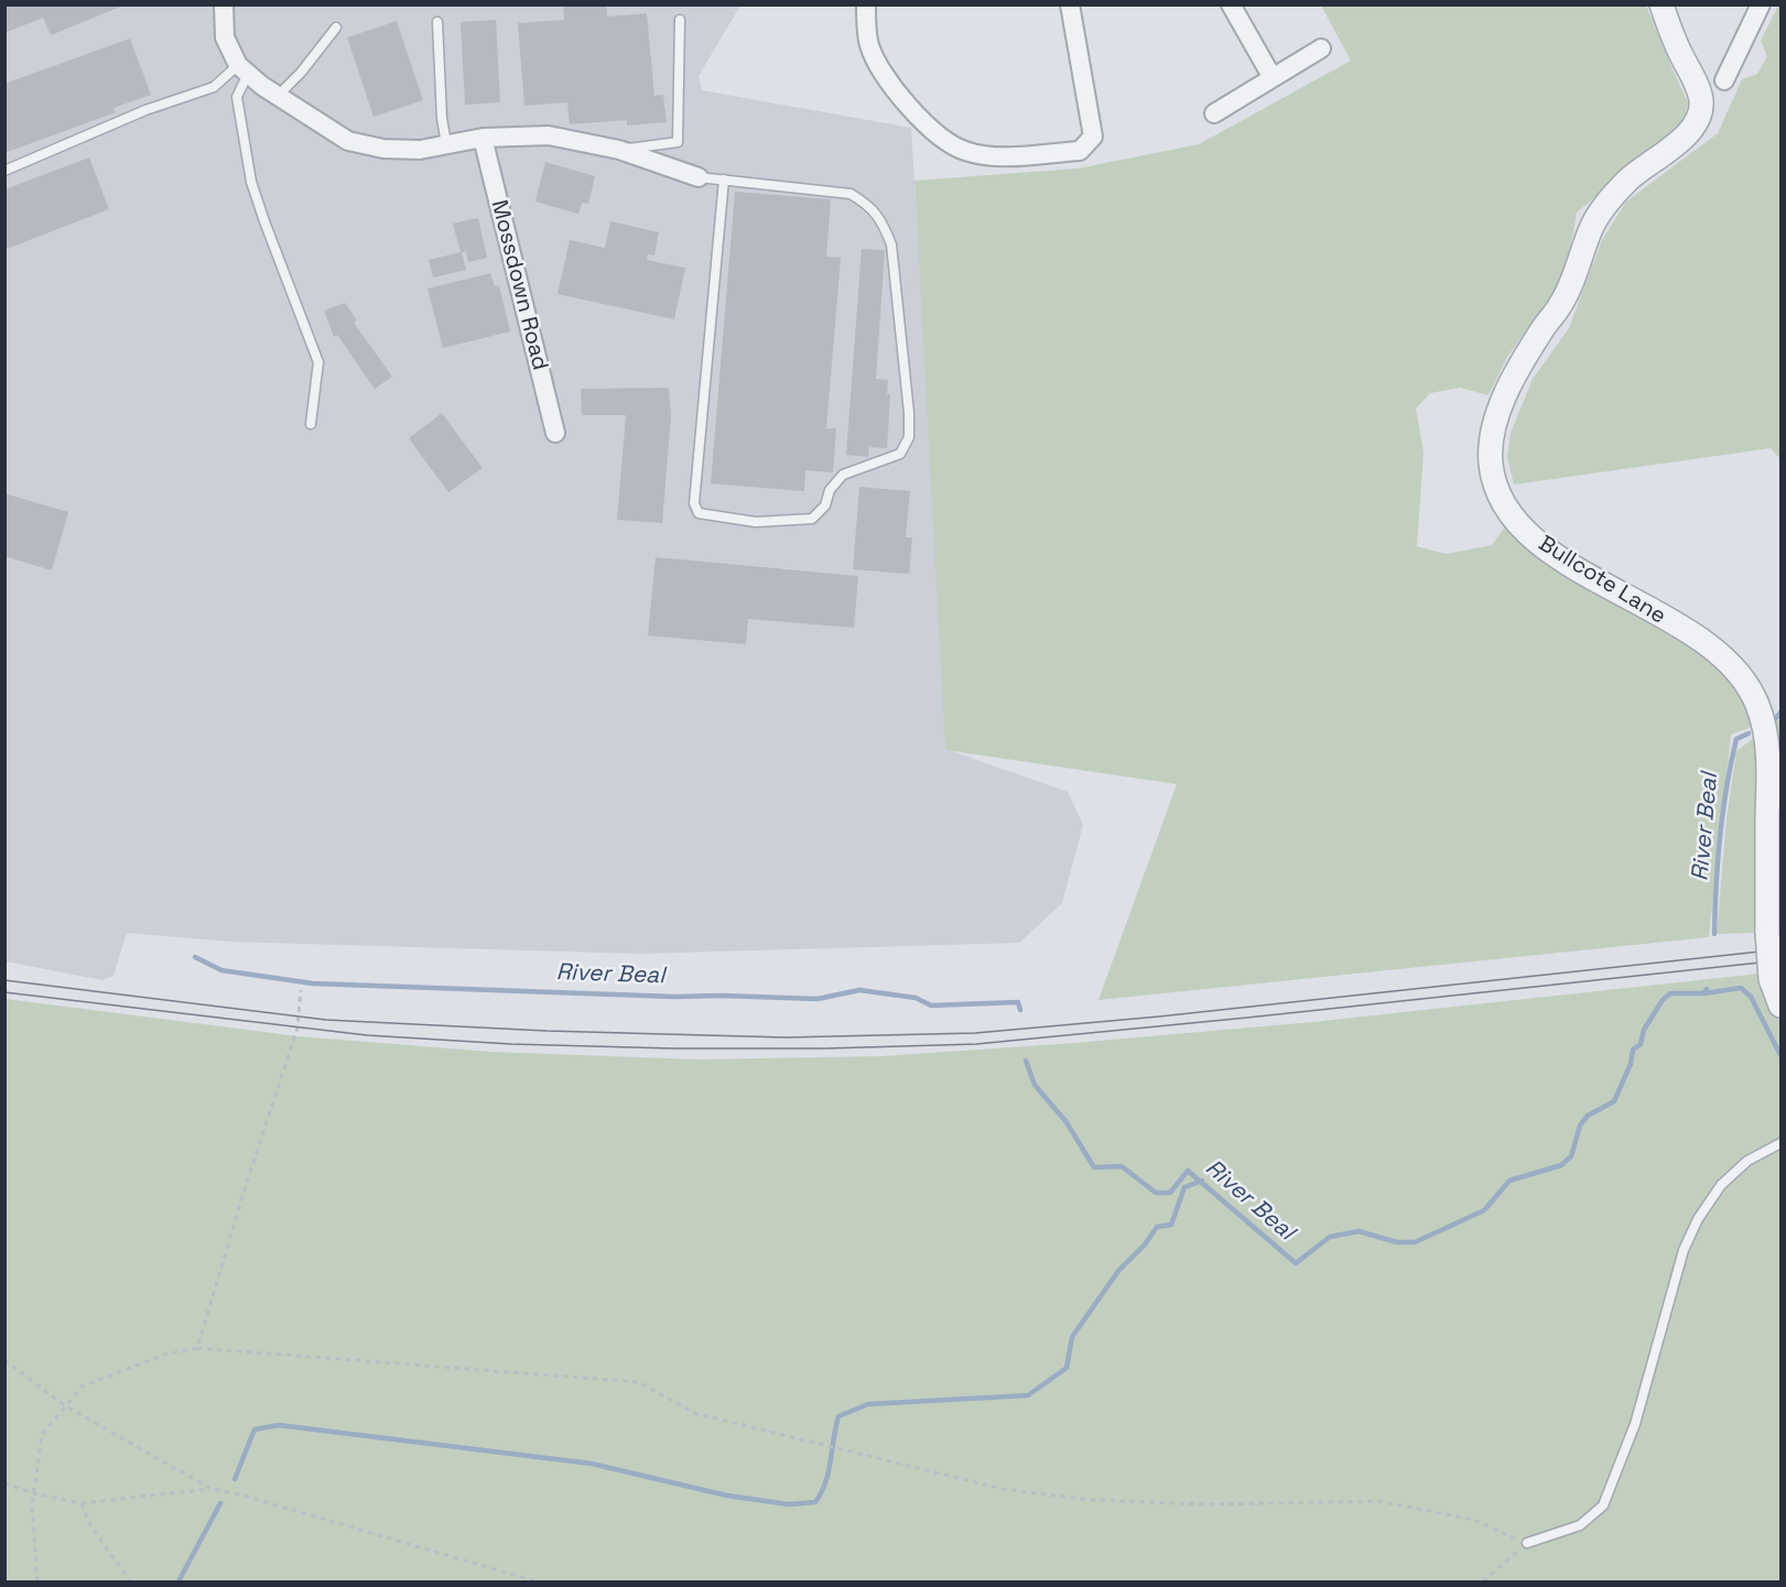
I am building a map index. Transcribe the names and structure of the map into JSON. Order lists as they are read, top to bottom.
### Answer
{
  "streets": {
    "street": ["Mossdown Road", "Bullcote Lane"]
  },
  "water": ["River Beal"]
}
